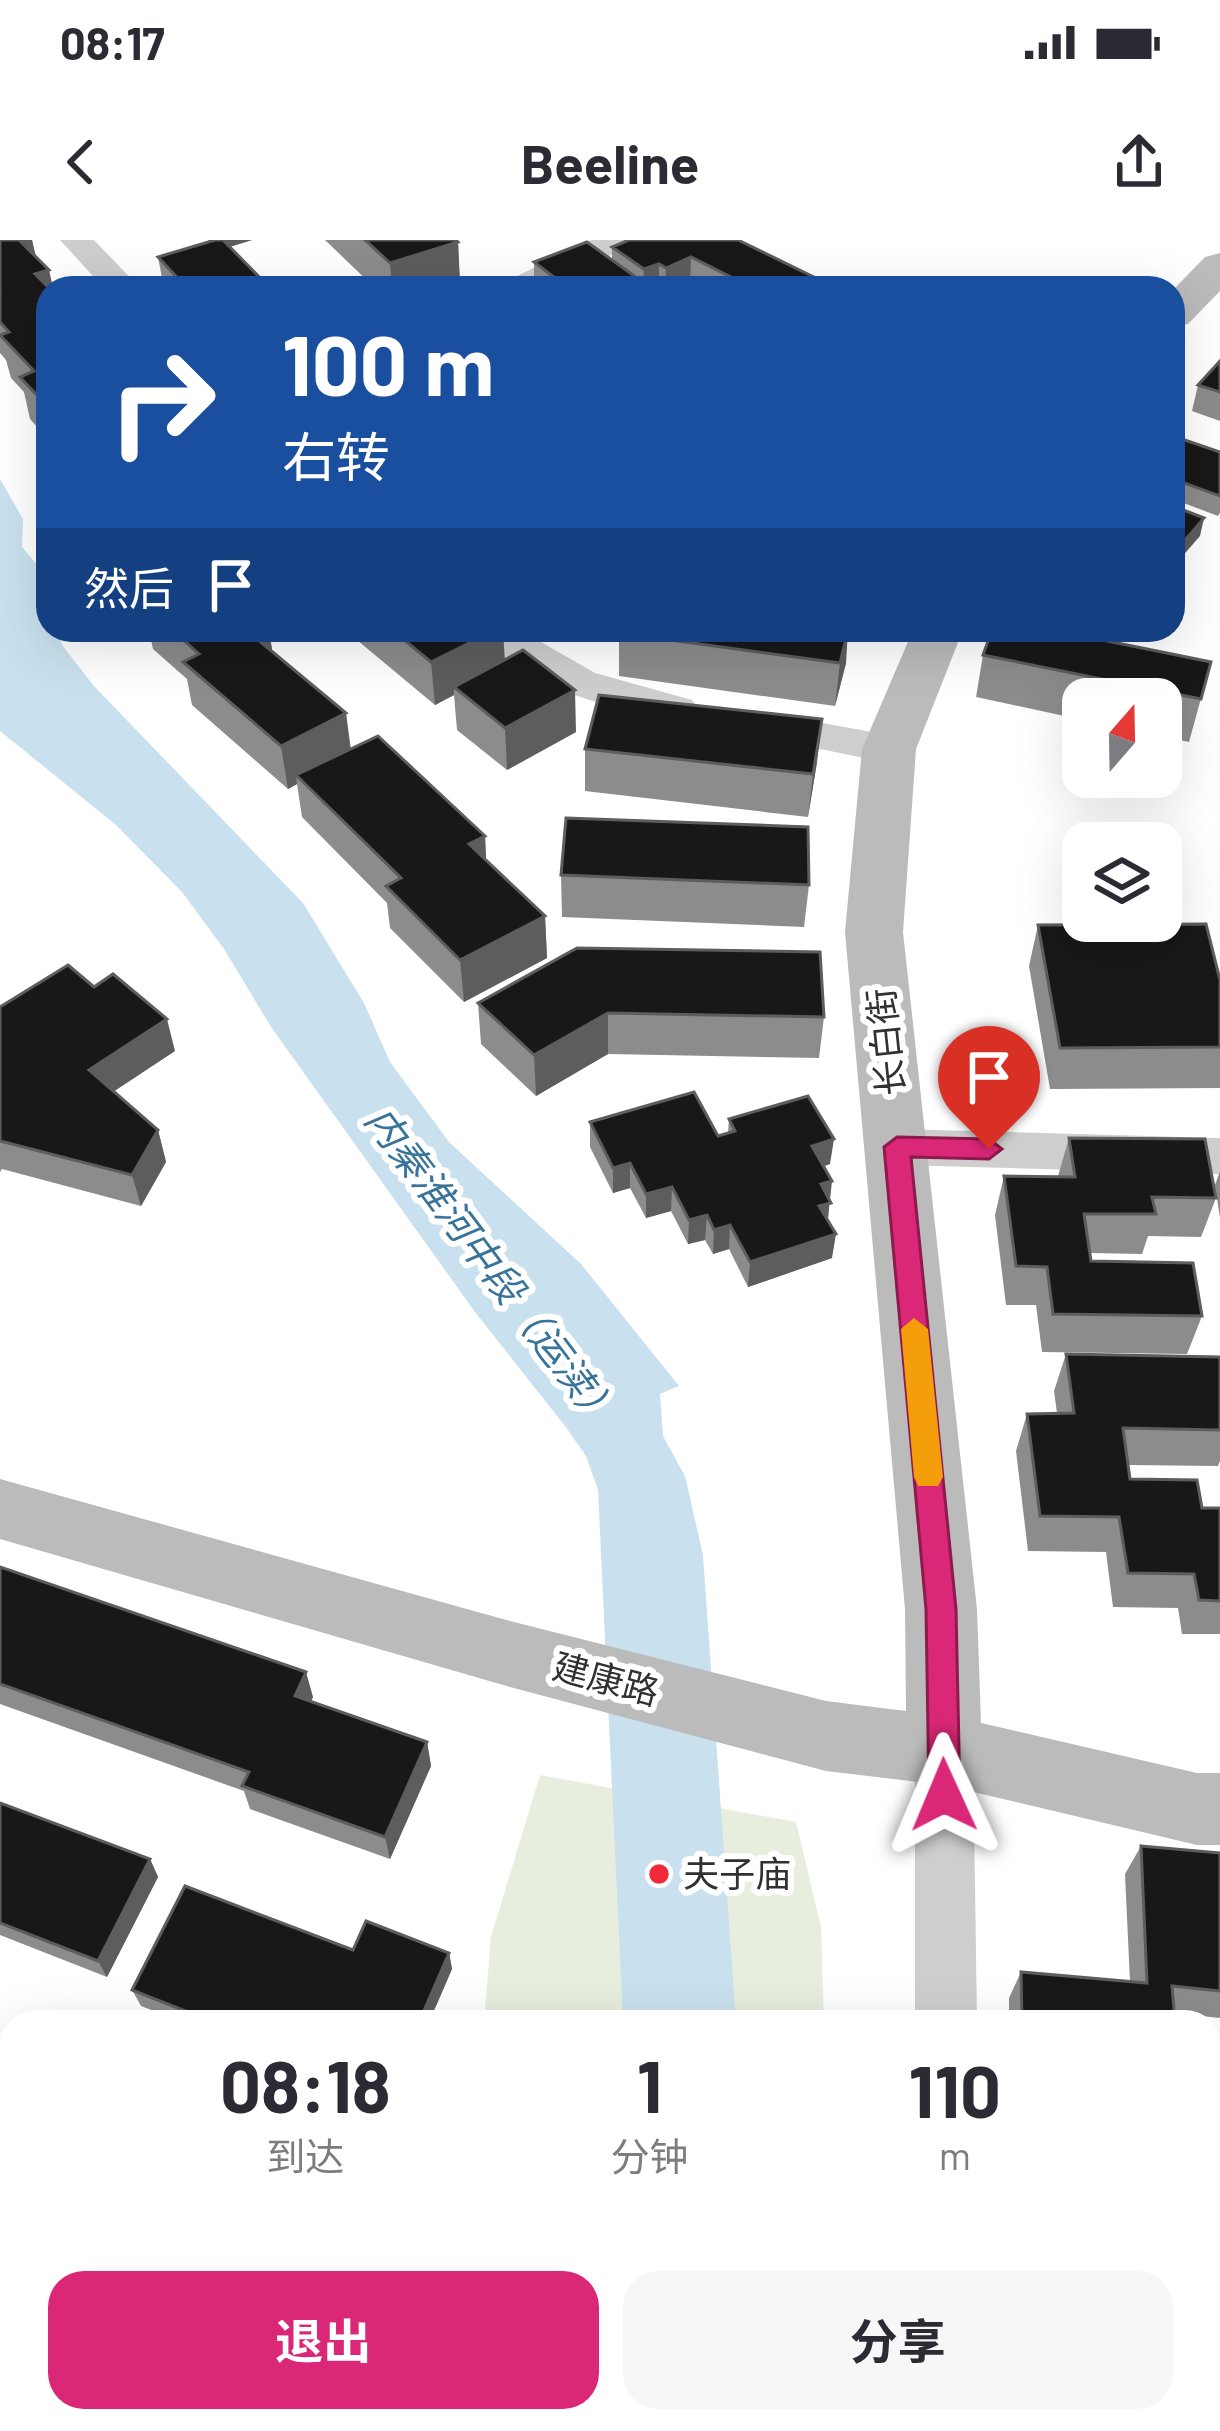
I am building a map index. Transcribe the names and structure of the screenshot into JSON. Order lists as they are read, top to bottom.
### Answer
{
  "streets": {
    "street": ["长白街", "建康路"]
  },
  "crossings": [
    ["长白街", "建康路"]
  ],
  "water": ["内秦淮河中段（运渎）"],
  "places": ["夫子庙"],
  "north": "top",
  "page": {
    "status": "08:17",
    "header": "Beeline",
    "turn": ["100 m", "右转"],
    "then": "然后",
    "eta": [
      "08:18",
      "到达",
      "1",
      "分钟",
      "110",
      "m"
    ],
    "buttons": ["退出", "分享"]
  }
}
